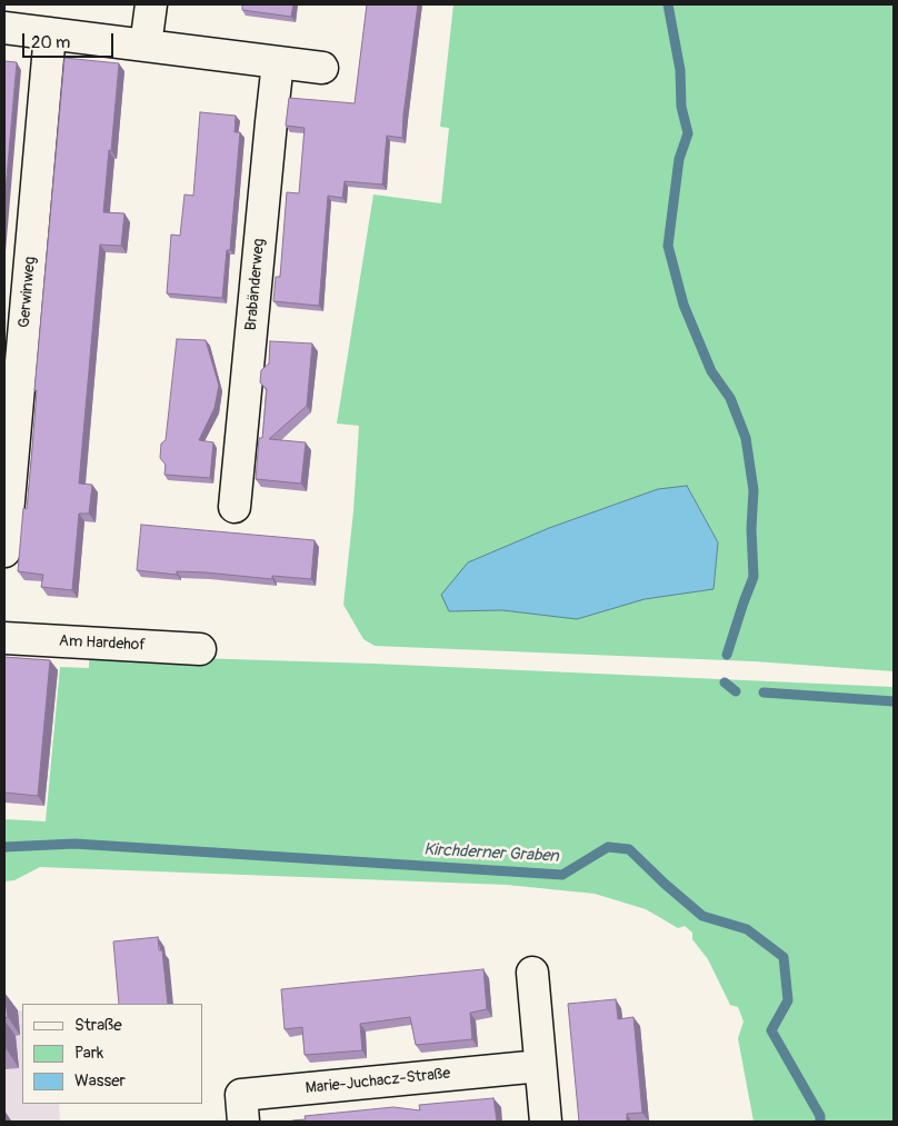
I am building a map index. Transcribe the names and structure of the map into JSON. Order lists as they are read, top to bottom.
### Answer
{
  "streets": {
    "street": [
      "Brabänderweg",
      "Gerwinweg",
      "Am Hardehof",
      "Marie-Juchacz-Straße"
    ]
  },
  "water": ["Kirchderner Graben"],
  "legend": ["Straße", "Park", "Wasser"],
  "scale_bar": "20 m"
}
